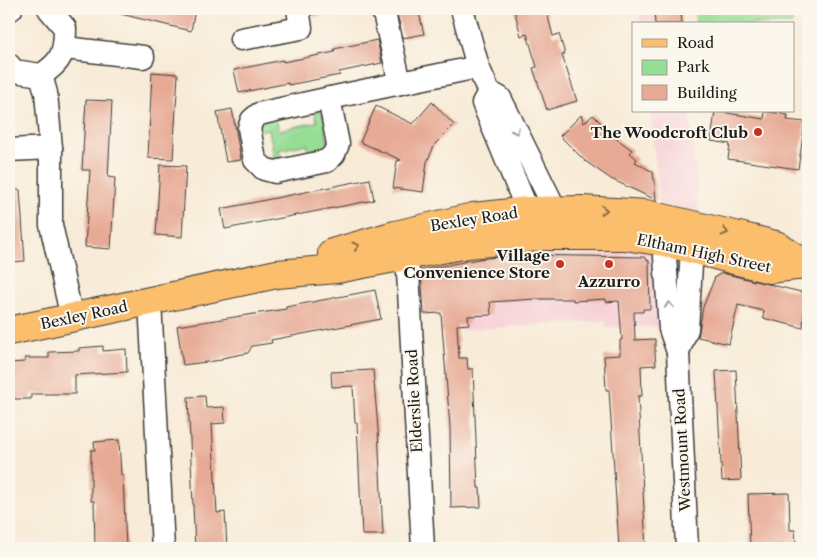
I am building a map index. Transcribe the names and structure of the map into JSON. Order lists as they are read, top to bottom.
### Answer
{
  "streets": {
    "main road": ["Bexley Road", "Eltham High Street"],
    "street": ["Elderslie Road", "Westmount Road"]
  },
  "crossings": [
    ["Bexley Road", "Eltham High Street"],
    ["Bexley Road", "Elderslie Road"],
    ["Bexley Road", "Westmount Road"],
    ["Eltham High Street", "Westmount Road"]
  ],
  "places": ["The Woodcroft Club", "Village Convenience Store", "Azzurro"],
  "legend": ["Road", "Park", "Building"]
}
